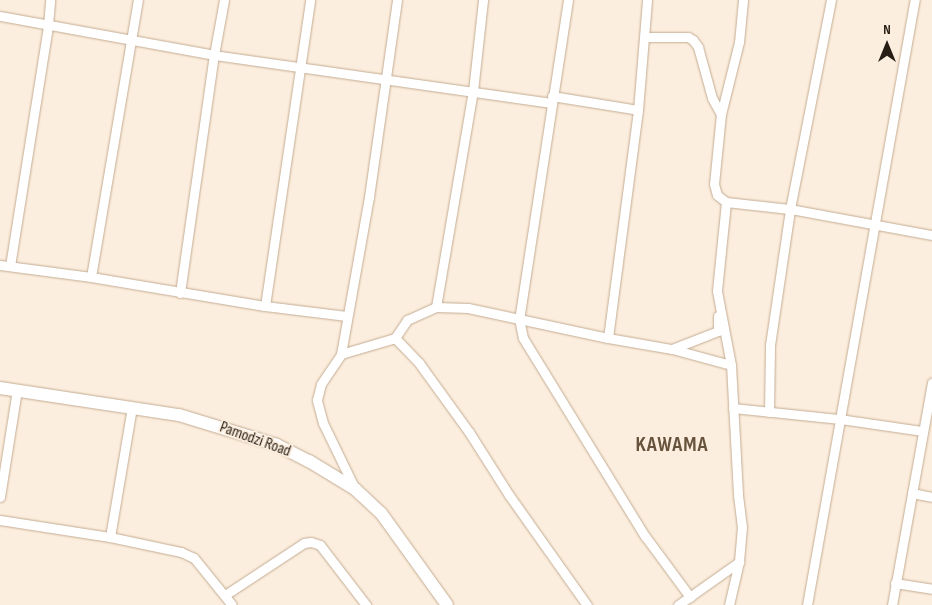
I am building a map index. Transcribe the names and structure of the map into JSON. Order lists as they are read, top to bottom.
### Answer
{
  "streets": {
    "street": ["Pamodzi Road"]
  },
  "districts": ["KAWAMA"],
  "north": "top"
}
